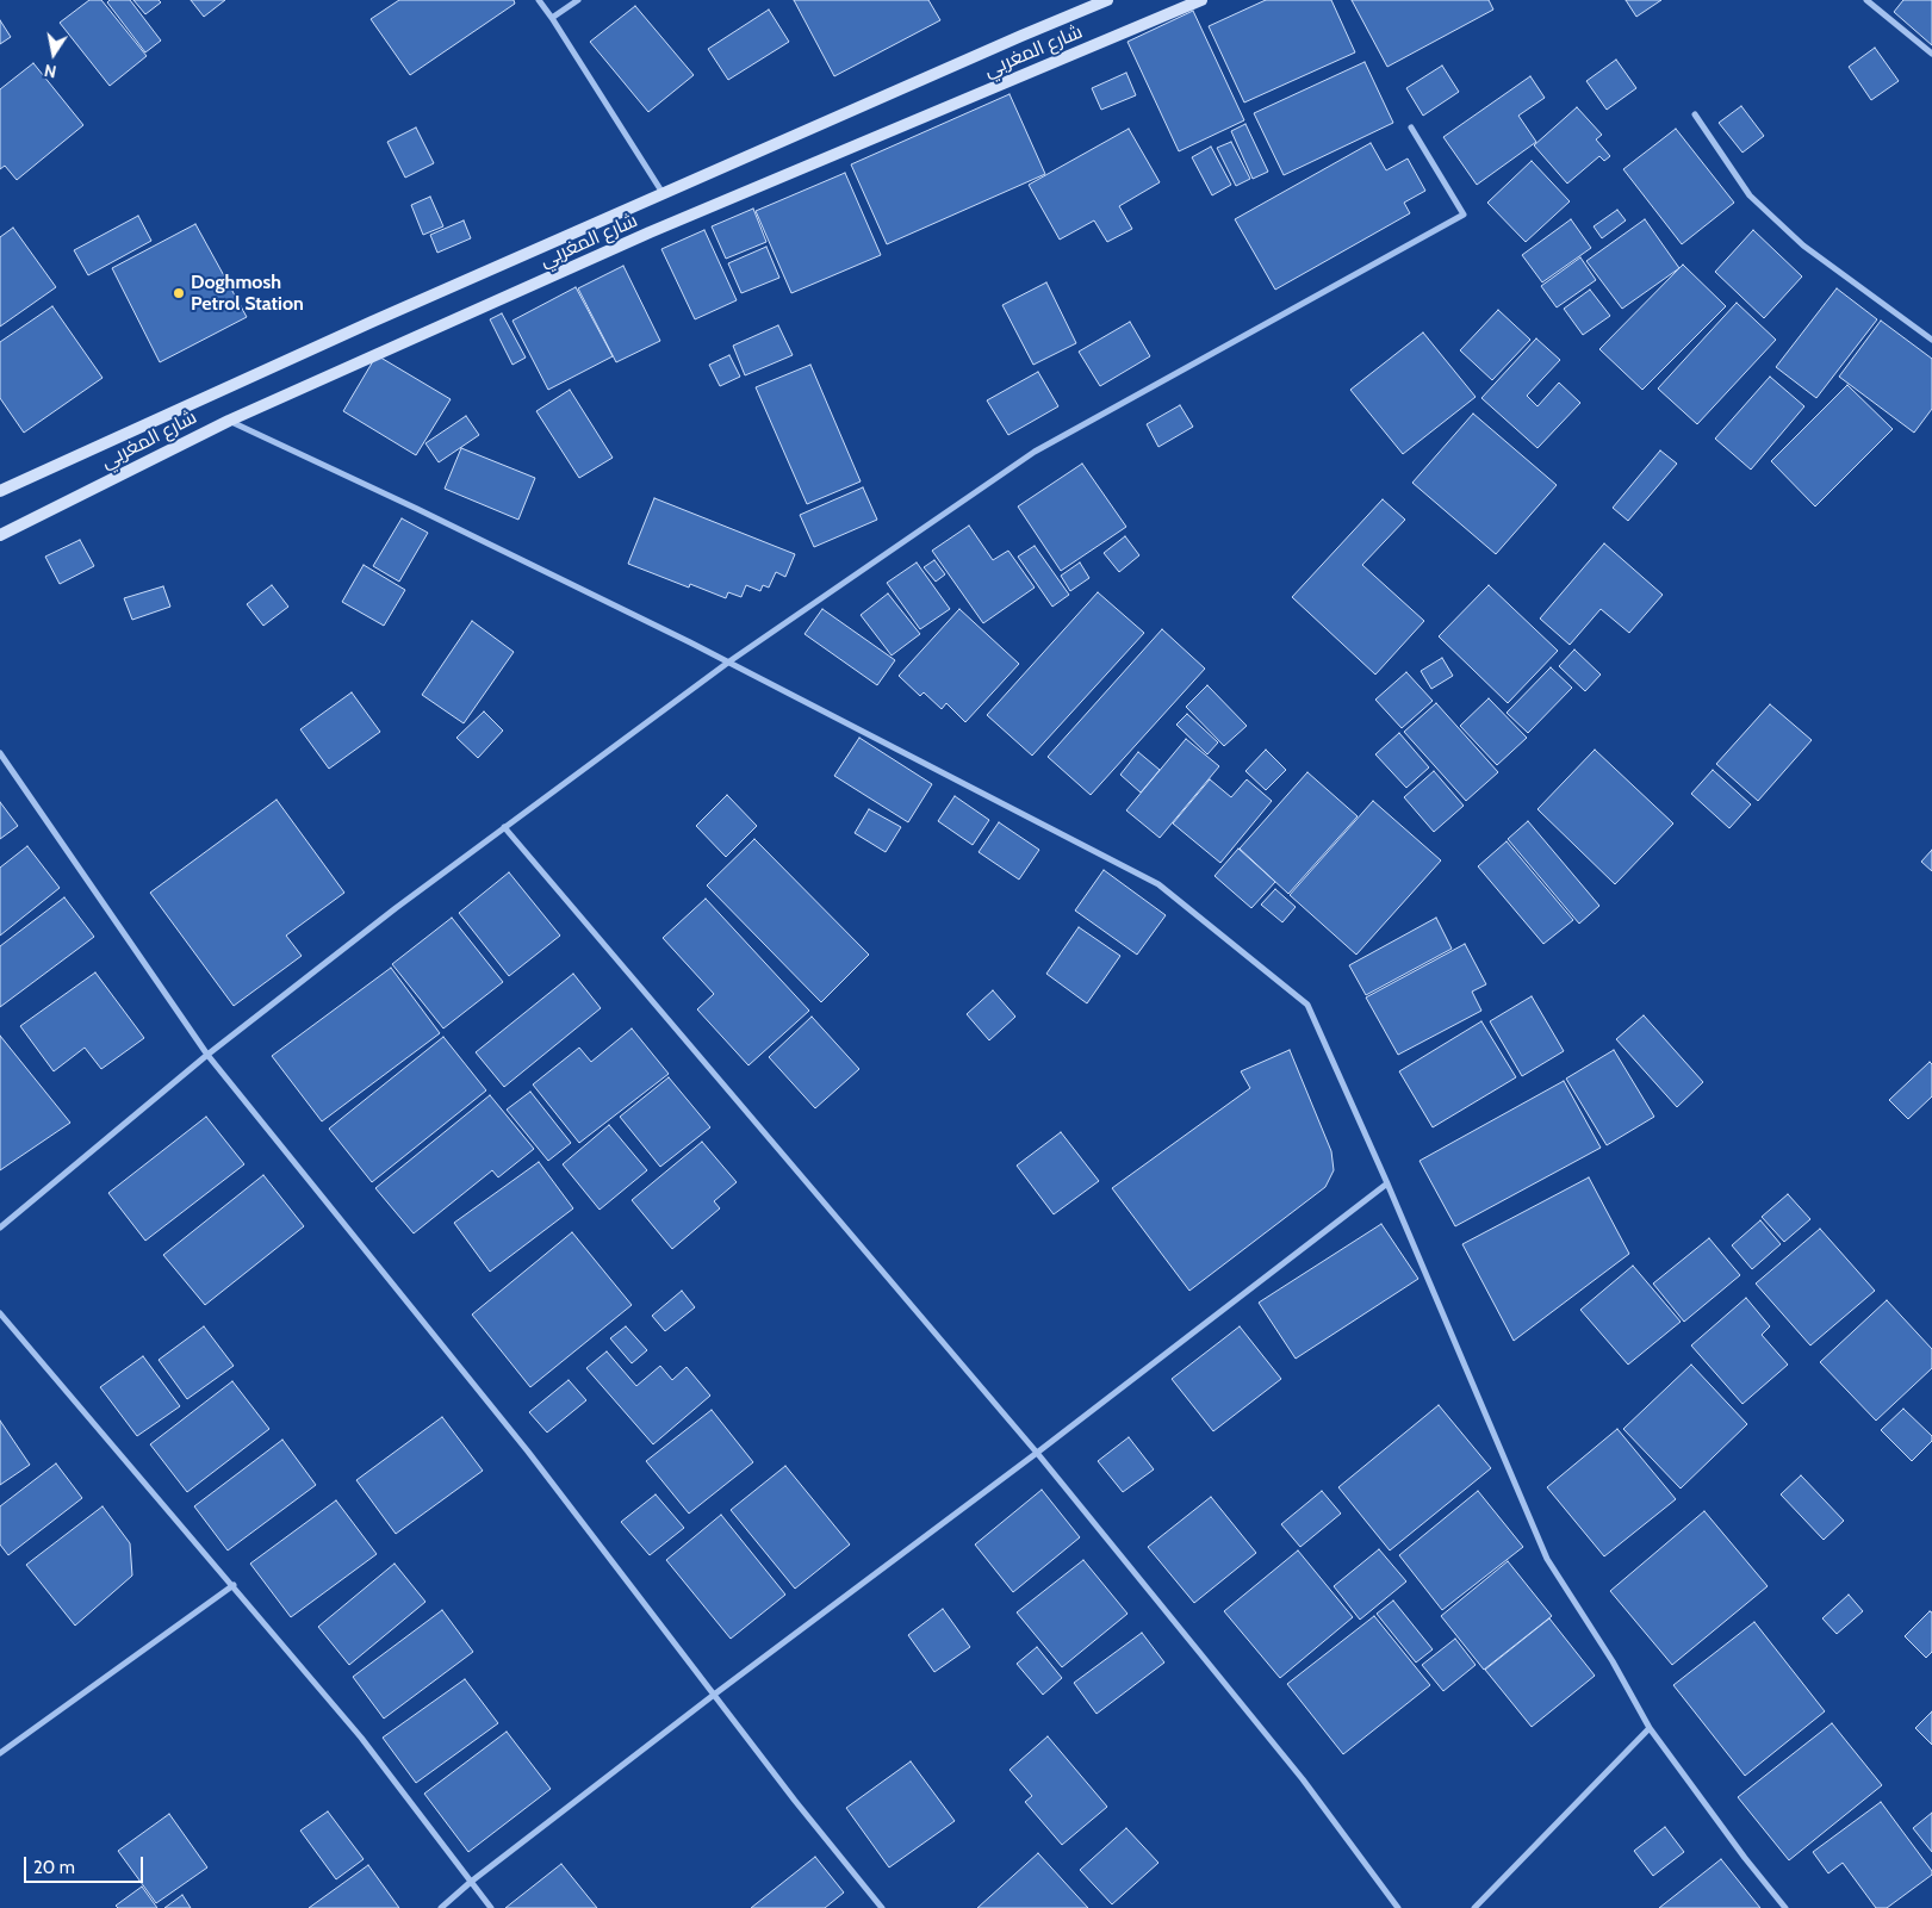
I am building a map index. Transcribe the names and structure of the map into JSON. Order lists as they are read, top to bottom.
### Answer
{
  "streets": {
    "main road": ["شارع المغربي"]
  },
  "places": ["Doghmosh Petrol Station"],
  "scale_bar": "20 m",
  "north": "bottom"
}
